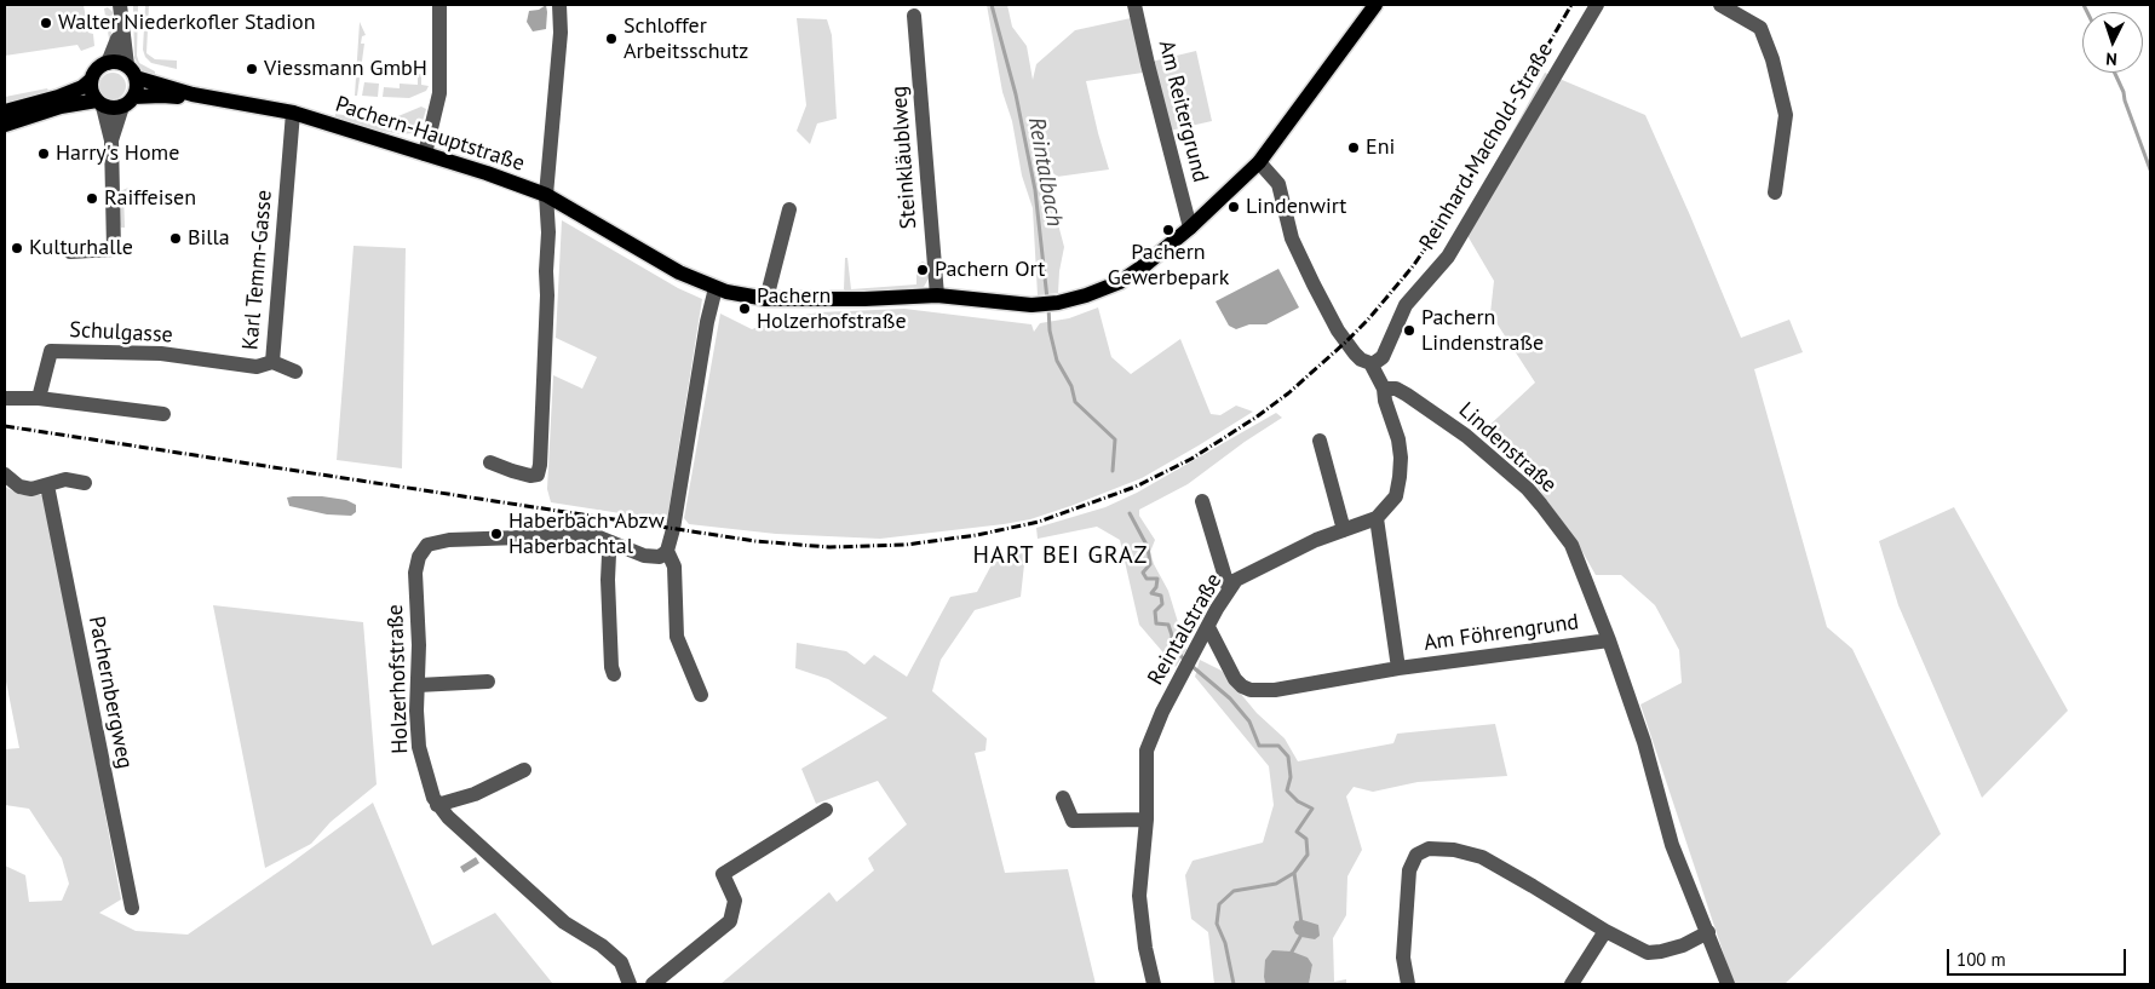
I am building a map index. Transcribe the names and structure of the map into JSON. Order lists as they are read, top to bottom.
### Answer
{
  "streets": {
    "main road": ["Pachern-Hauptstraße"],
    "street": [
      "Am Reitergrund",
      "Reinhard Machold-Straße",
      "Steinkläublweg",
      "Karl Temm-Gasse",
      "Schulgasse",
      "Lindenstraße",
      "Reintalstraße",
      "Am Föhrengrund",
      "Holzerhofstraße",
      "Pachernbergweg"
    ]
  },
  "crossings": [
    ["Am Reitergrund", "Pachern-Hauptstraße"],
    ["Pachern-Hauptstraße", "Steinkläublweg"],
    ["Pachern-Hauptstraße", "Karl Temm-Gasse"],
    ["Karl Temm-Gasse", "Schulgasse"],
    ["Lindenstraße", "Reintalstraße"],
    ["Lindenstraße", "Am Föhrengrund"],
    ["Reintalstraße", "Am Föhrengrund"]
  ],
  "districts": ["HART BEI GRAZ"],
  "water": ["Reintalbach"],
  "places": [
    "Walter Niederkofler Stadion",
    "Schloffer Arbeitsschutz",
    "Viessmann GmbH",
    "Eni",
    "Harry's Home",
    "Raiffeisen",
    "Lindenwirt",
    "Pachern Gewerbepark",
    "Billa",
    "Kulturhalle",
    "Pachern Ort",
    "Pachern Holzerhofstraße",
    "Pachern Lindenstraße",
    "Haberbach Abzw Haberbachtal"
  ],
  "scale_bar": "100 m",
  "north": "bottom"
}
